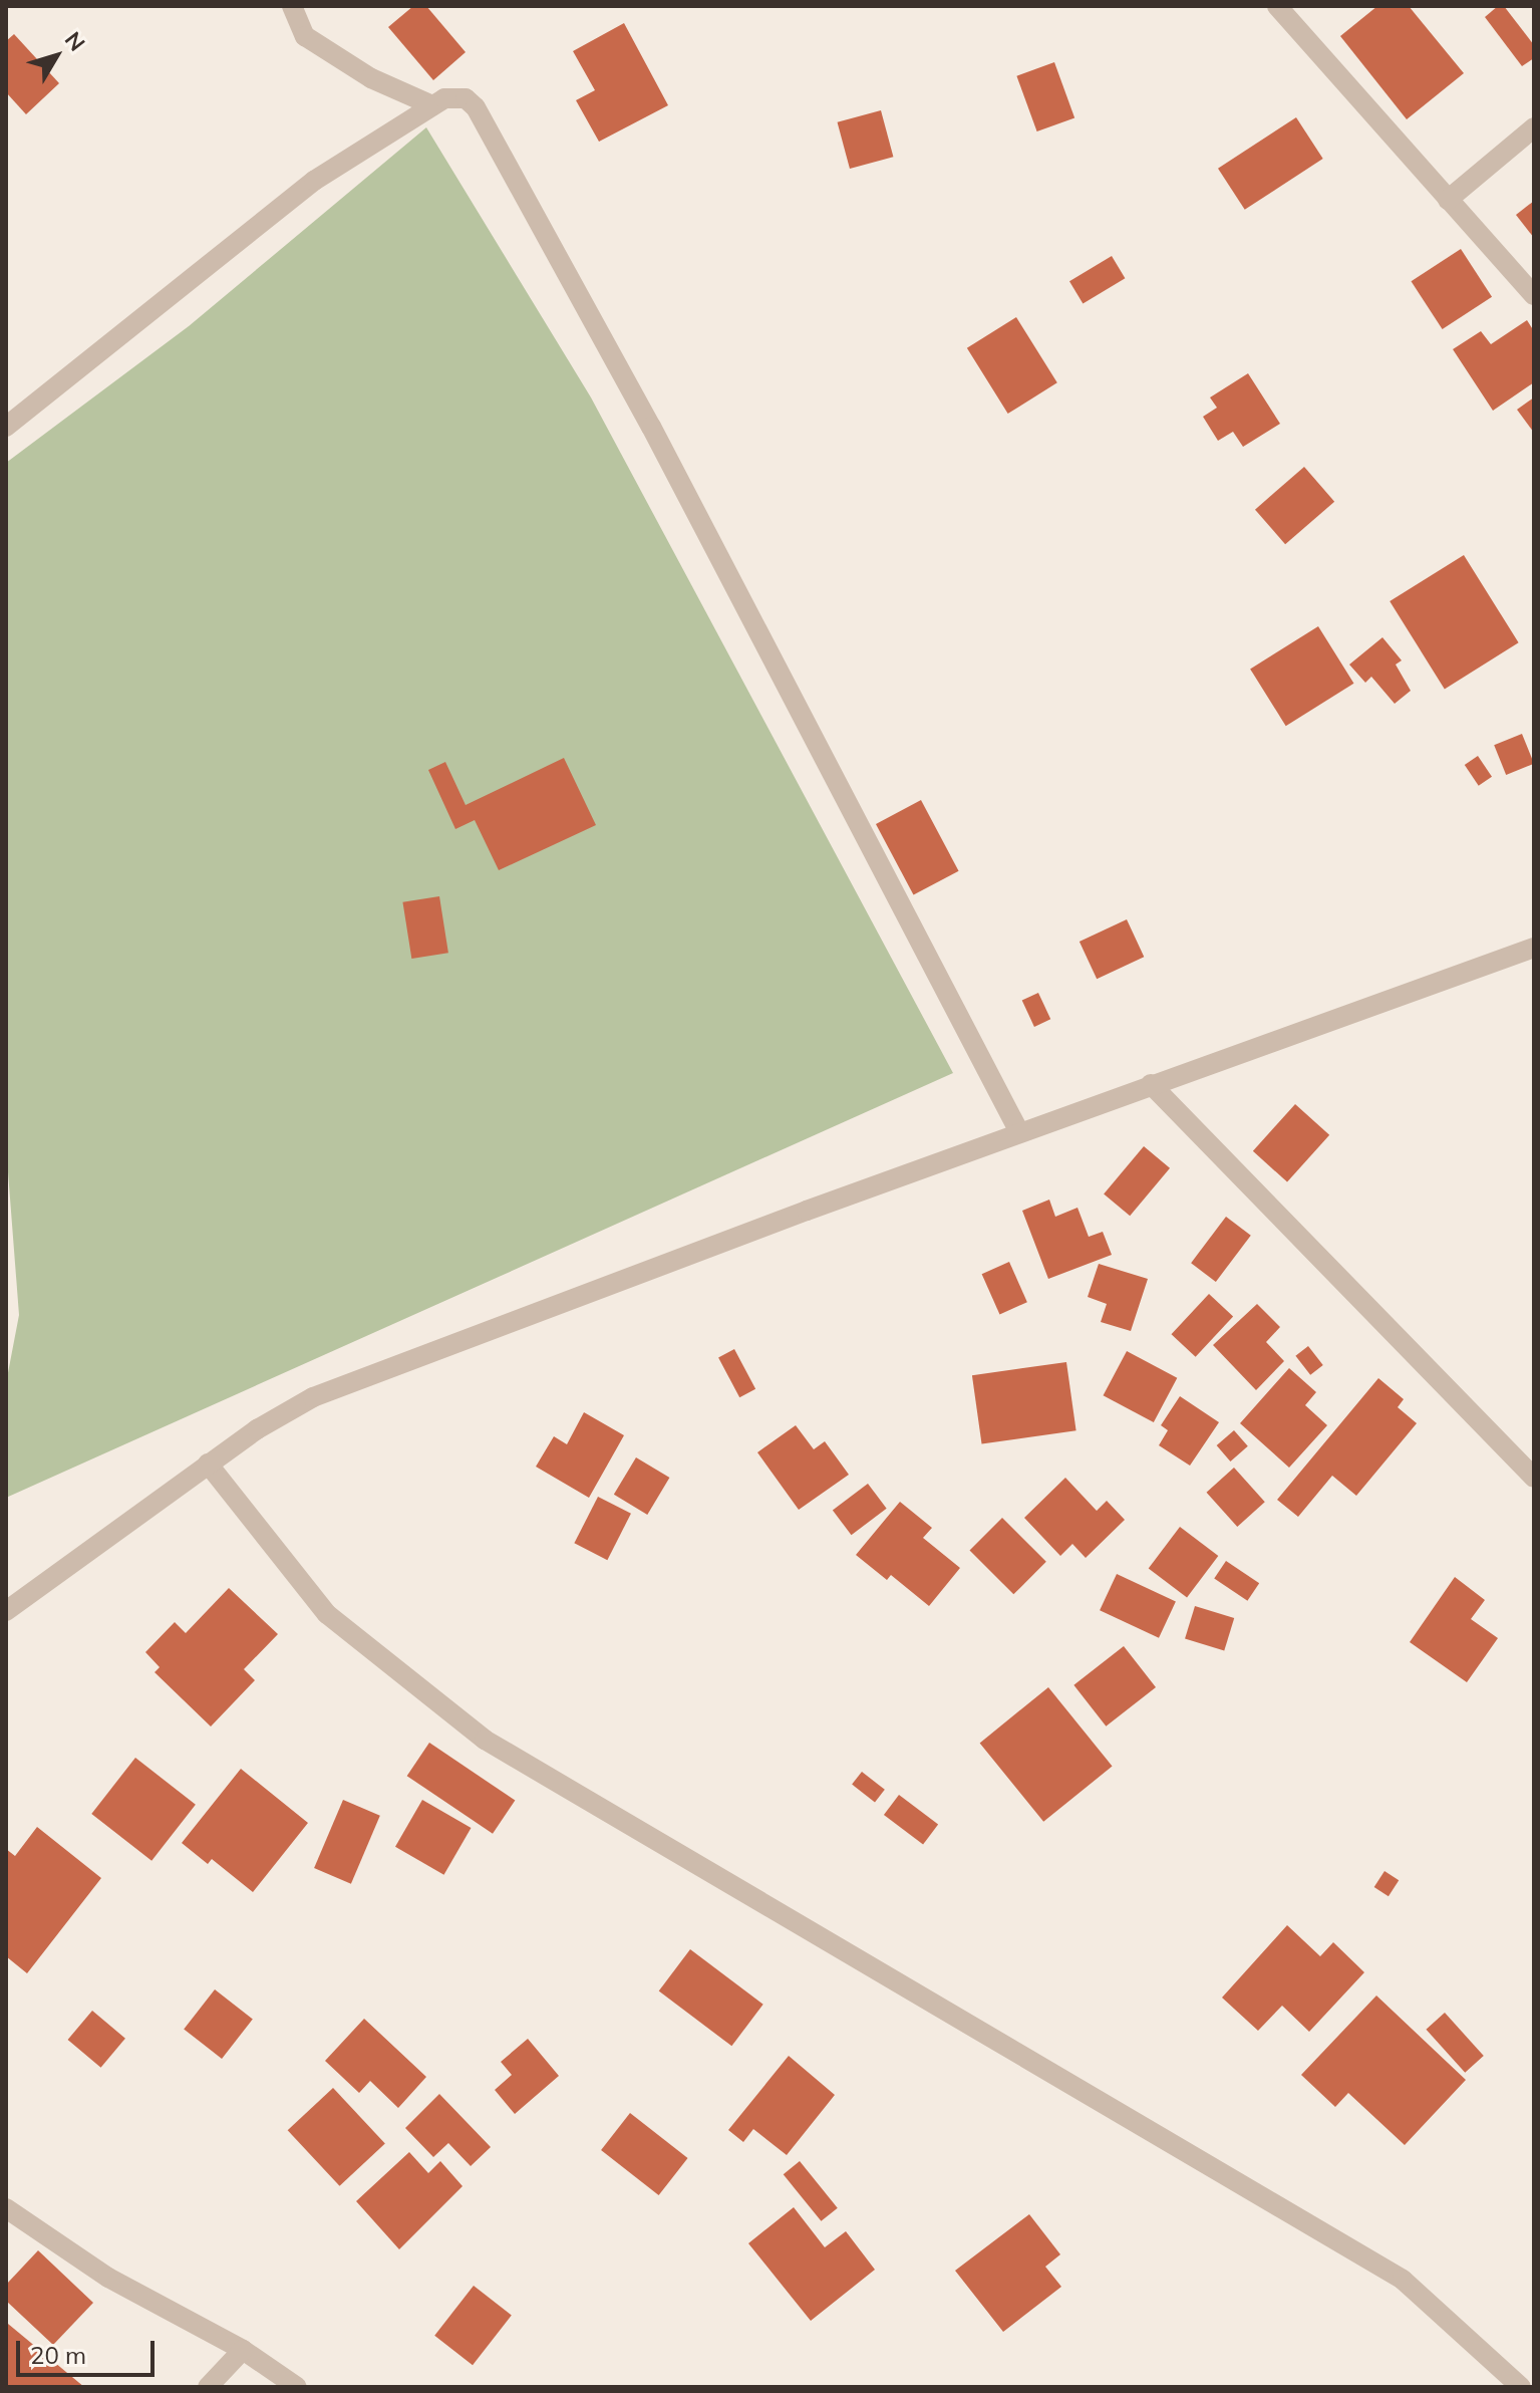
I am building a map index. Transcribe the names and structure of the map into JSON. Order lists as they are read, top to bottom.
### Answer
{
  "scale_bar": "20 m",
  "north": "top right"
}
